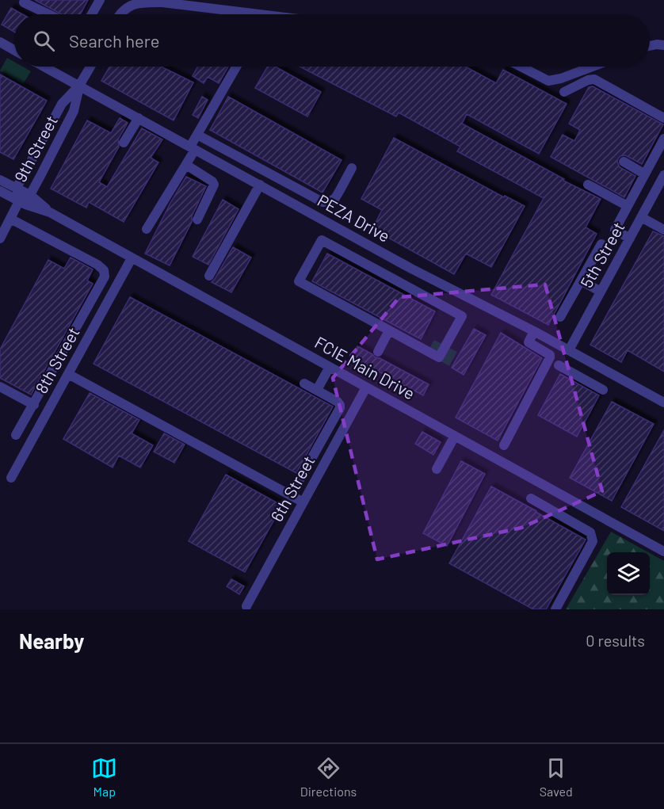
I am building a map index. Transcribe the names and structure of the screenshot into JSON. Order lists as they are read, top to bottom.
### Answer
{
  "streets": {
    "street": [
      "9th Street",
      "PEZA Drive",
      "5th Street",
      "8th Street",
      "FCIE Main Drive",
      "6th Street"
    ]
  },
  "crossings": [
    ["9th Street", "PEZA Drive"],
    ["9th Street", "FCIE Main Drive"],
    ["PEZA Drive", "5th Street"],
    ["8th Street", "FCIE Main Drive"],
    ["FCIE Main Drive", "6th Street"]
  ],
  "page": {
    "search": "Search here",
    "heading": ["Nearby", "0 results"],
    "nav": ["Map", "Directions", "Saved"]
  }
}
